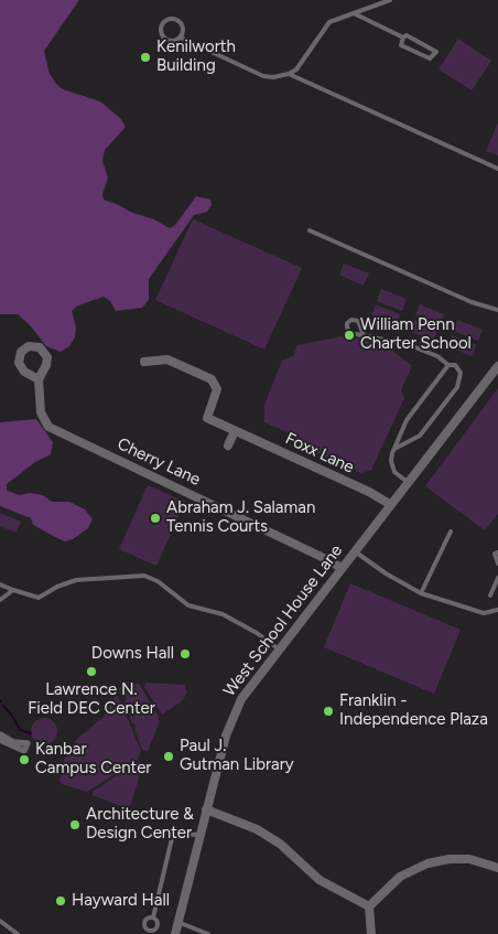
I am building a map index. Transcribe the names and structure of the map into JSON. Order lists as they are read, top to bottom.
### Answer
{
  "streets": {
    "street": ["Foxx Lane", "Cherry Lane", "West School House Lane"]
  },
  "crossings": [
    ["Foxx Lane", "West School House Lane"],
    ["Cherry Lane", "West School House Lane"]
  ],
  "places": [
    "Kenilworth Building",
    "William Penn Charter School",
    "Abraham J. Salaman Tennis Courts",
    "Downs Hall",
    "Lawrence N. Field DEC Center",
    "Franklin - Independence Plaza",
    "Paul J. Gutman Library",
    "Kanbar Campus Center",
    "Architecture & Design Center",
    "Hayward Hall"
  ]
}
